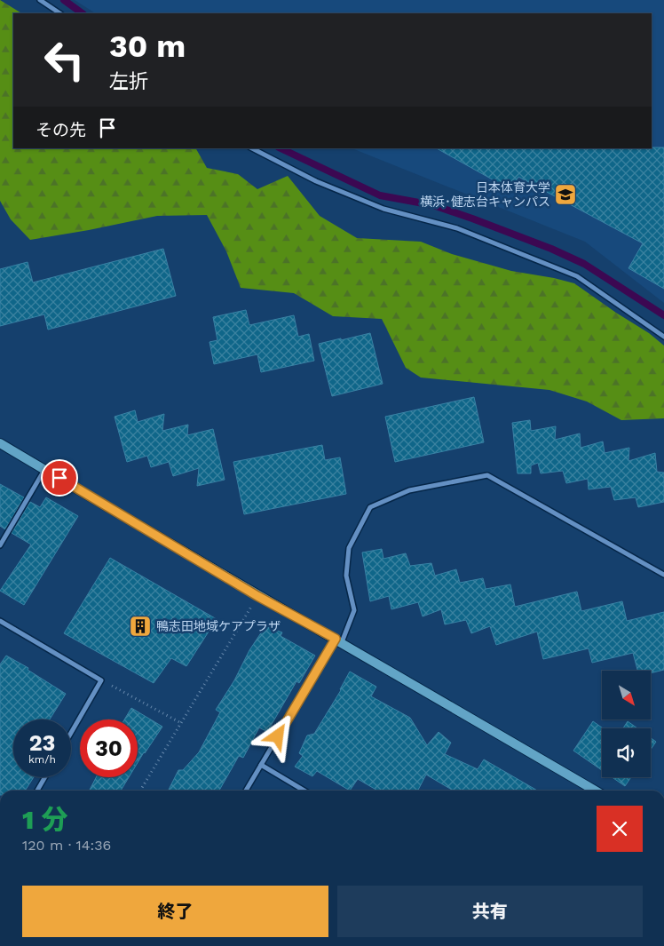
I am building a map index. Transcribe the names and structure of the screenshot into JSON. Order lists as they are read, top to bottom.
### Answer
{
  "places": {
    "school or university": ["日本体育大学 横浜･健志台キャンパス"],
    "building": ["鴨志田地域ケアプラザ"]
  },
  "north": "bottom right",
  "page": {
    "turn": ["30 m", "左折"],
    "then": "その先",
    "speed": "23 km/h",
    "limit": "30",
    "heading": ["1 分", "120 m · 14:36"],
    "buttons": ["終了", "共有"]
  }
}
